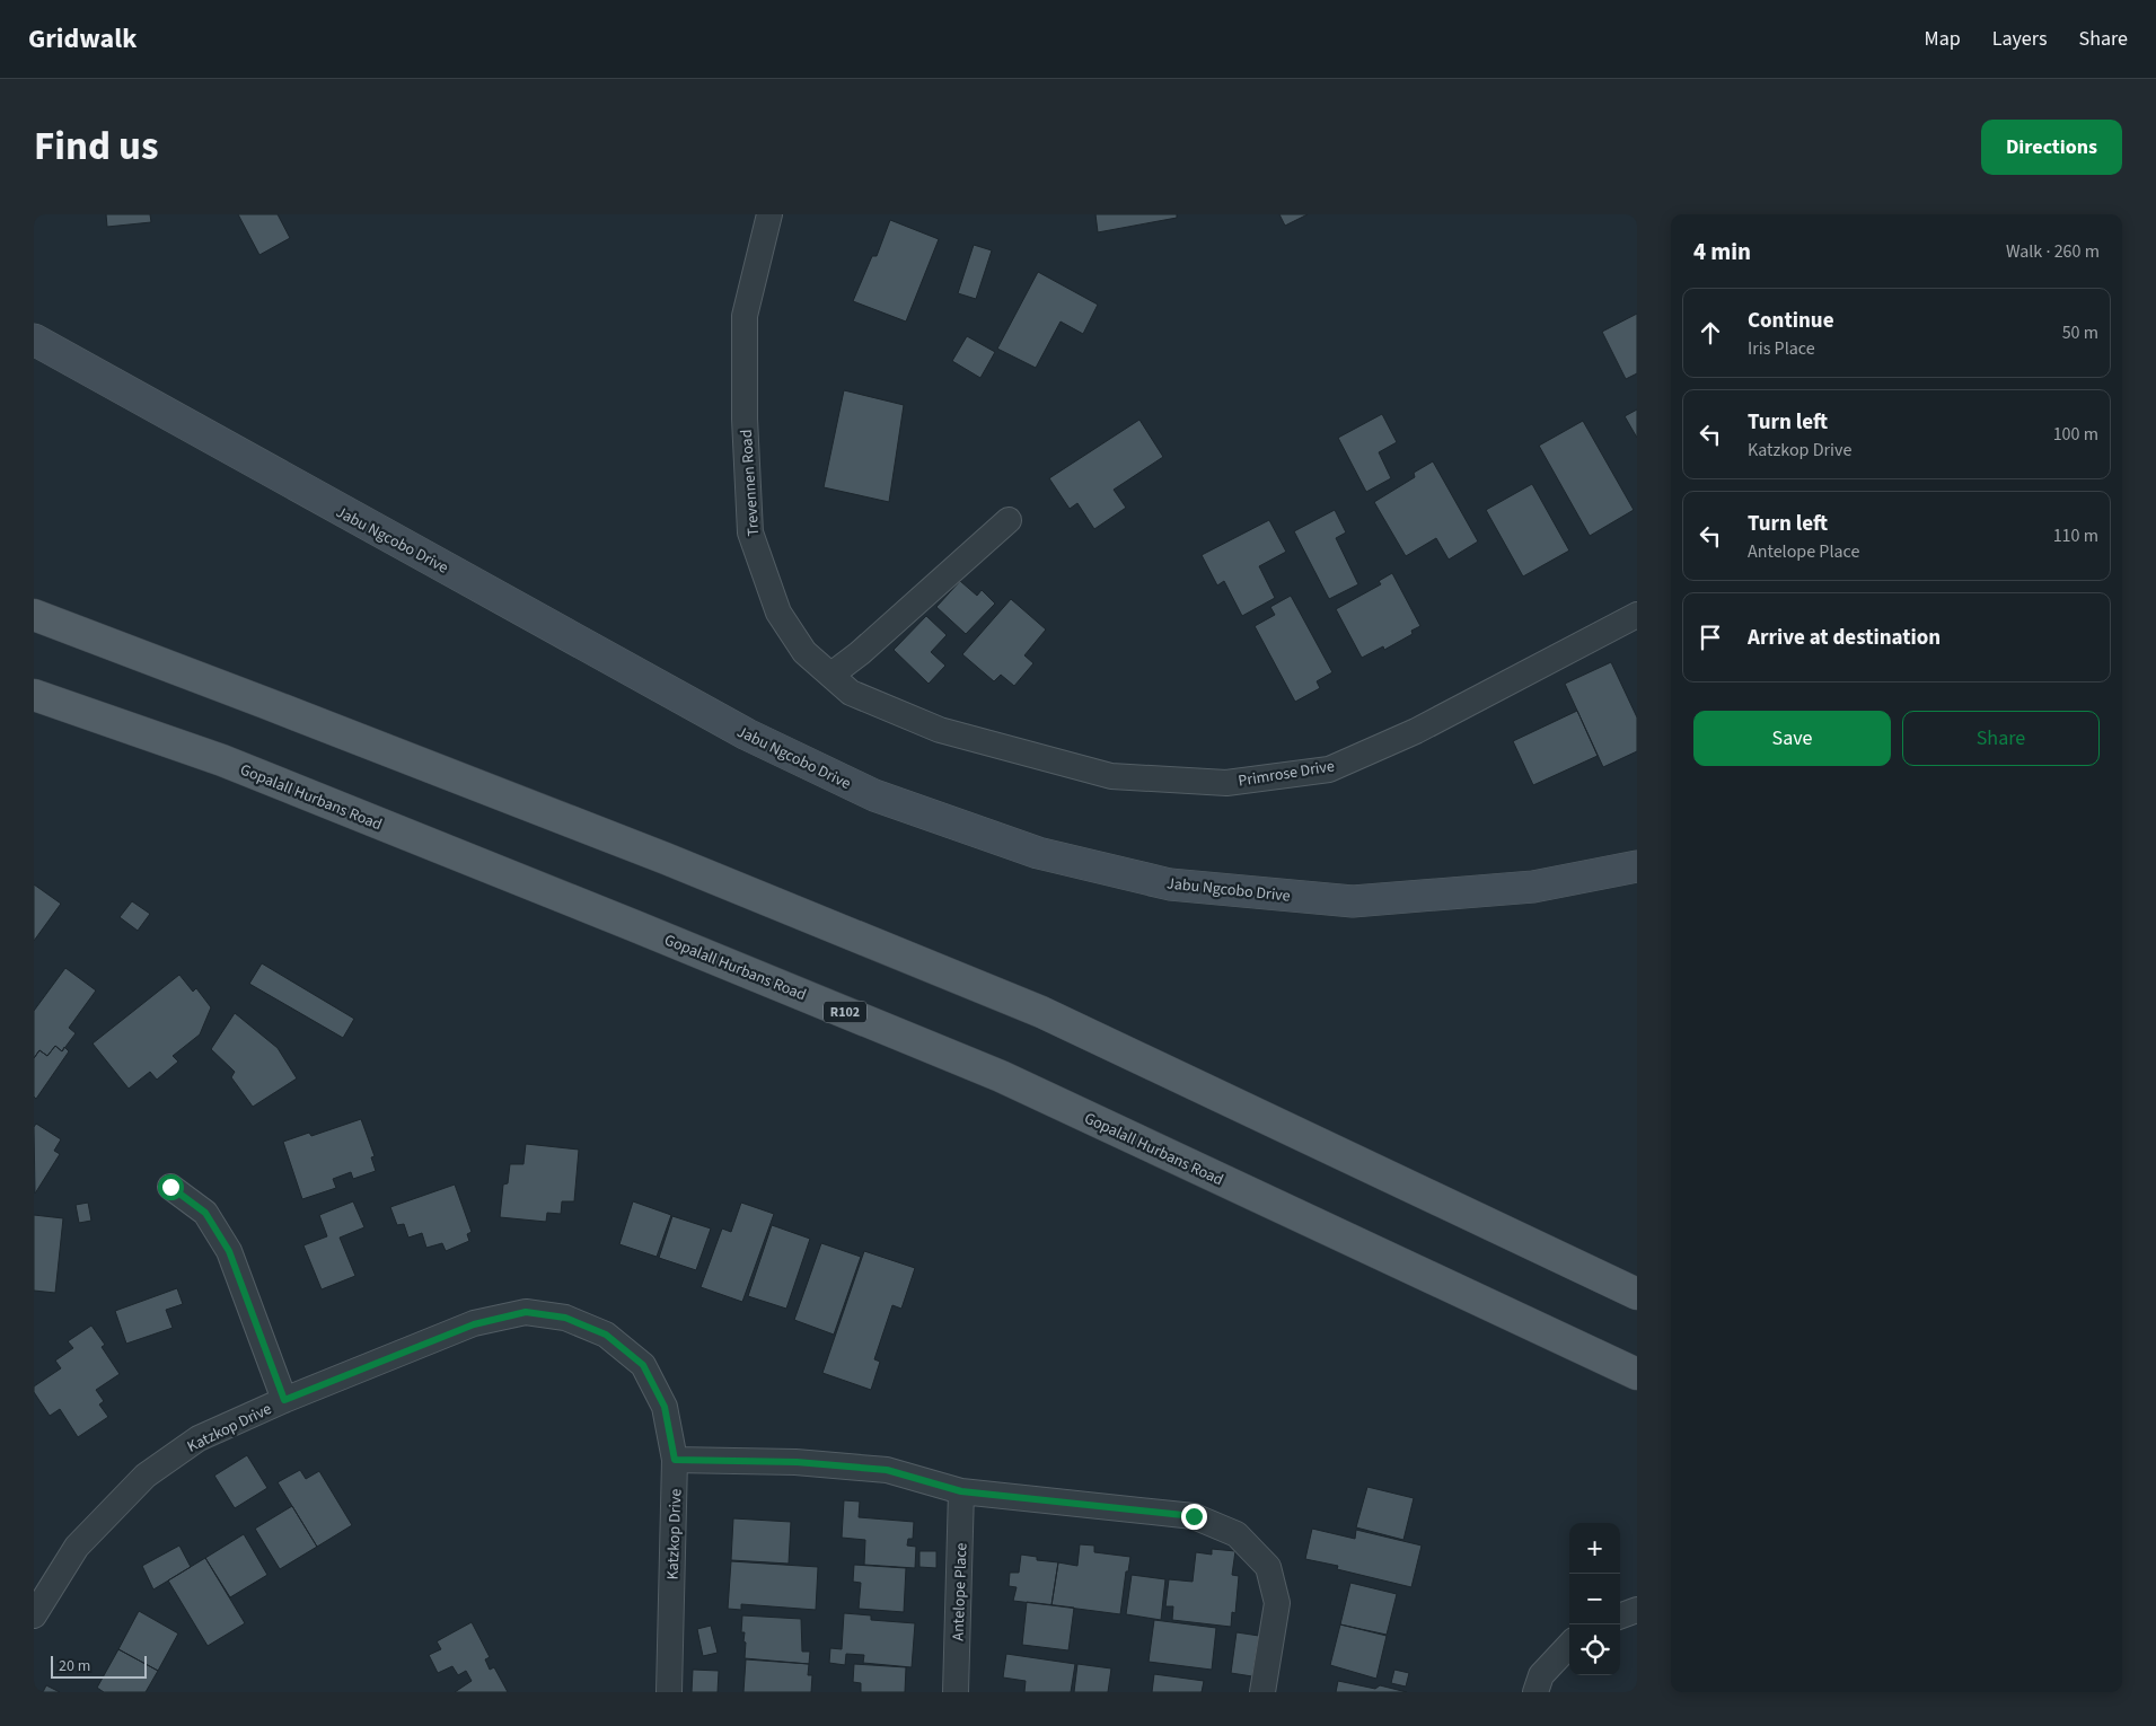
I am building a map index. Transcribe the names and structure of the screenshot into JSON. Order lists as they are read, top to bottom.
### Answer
{
  "streets": {
    "main road": ["Jabu Ngcobo Drive", "Gopalall Hurbans Road", "R102"],
    "street": [
      "Trevennen Road",
      "Primrose Drive",
      "Katzkop Drive",
      "Antelope Place"
    ]
  },
  "crossings": [
    ["Trevennen Road", "Primrose Drive"]
  ],
  "scale_bar": "20 m",
  "page": {
    "header": "Gridwalk",
    "nav": ["Map", "Layers", "Share"],
    "title": "Find us",
    "buttons": [
      "Directions",
      ["Save", "Share"]
    ],
    "heading": ["4 min", "Walk · 260 m"],
    "list": [
      ["Continue", "Iris Place", "50 m"],
      ["Turn left", "Katzkop Drive", "100 m"],
      ["Turn left", "Antelope Place", "110 m"],
      "Arrive at destination"
    ],
    "map_buttons": ["+", "−"],
    "scale": "20 m"
  }
}
